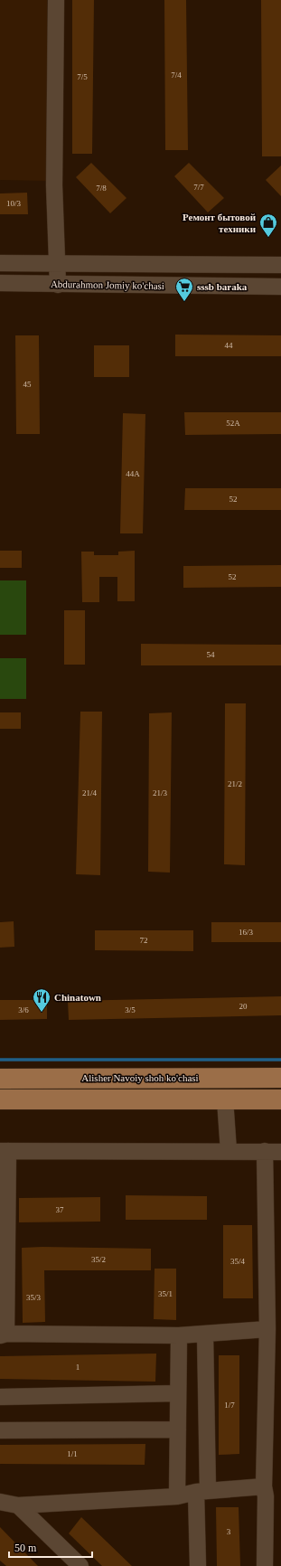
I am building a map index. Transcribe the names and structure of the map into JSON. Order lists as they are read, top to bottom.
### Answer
{
  "streets": {
    "main road": ["Alisher Navoiy shoh ko'chasi"],
    "street": ["Abdurahmon Jomiy ko'chasi"]
  },
  "places": {
    "shop": ["Ремонт бытовой техники"],
    "supermarket": ["sssb baraka"],
    "restaurant": ["Chinatown"]
  },
  "house_numbers": [
    "7/4",
    "7/5",
    "7/7",
    "7/8",
    "10/3",
    "44",
    "45",
    "52A",
    "44A",
    "52",
    "52",
    "54",
    "21/2",
    "21/4",
    "21/3",
    "16/3",
    "72",
    "20",
    "3/6",
    "3/5",
    "37",
    "35/2",
    "35/4",
    "35/1",
    "35/3",
    "1",
    "1/7",
    "1/1",
    "3"
  ],
  "scale_bar": "50 m"
}
